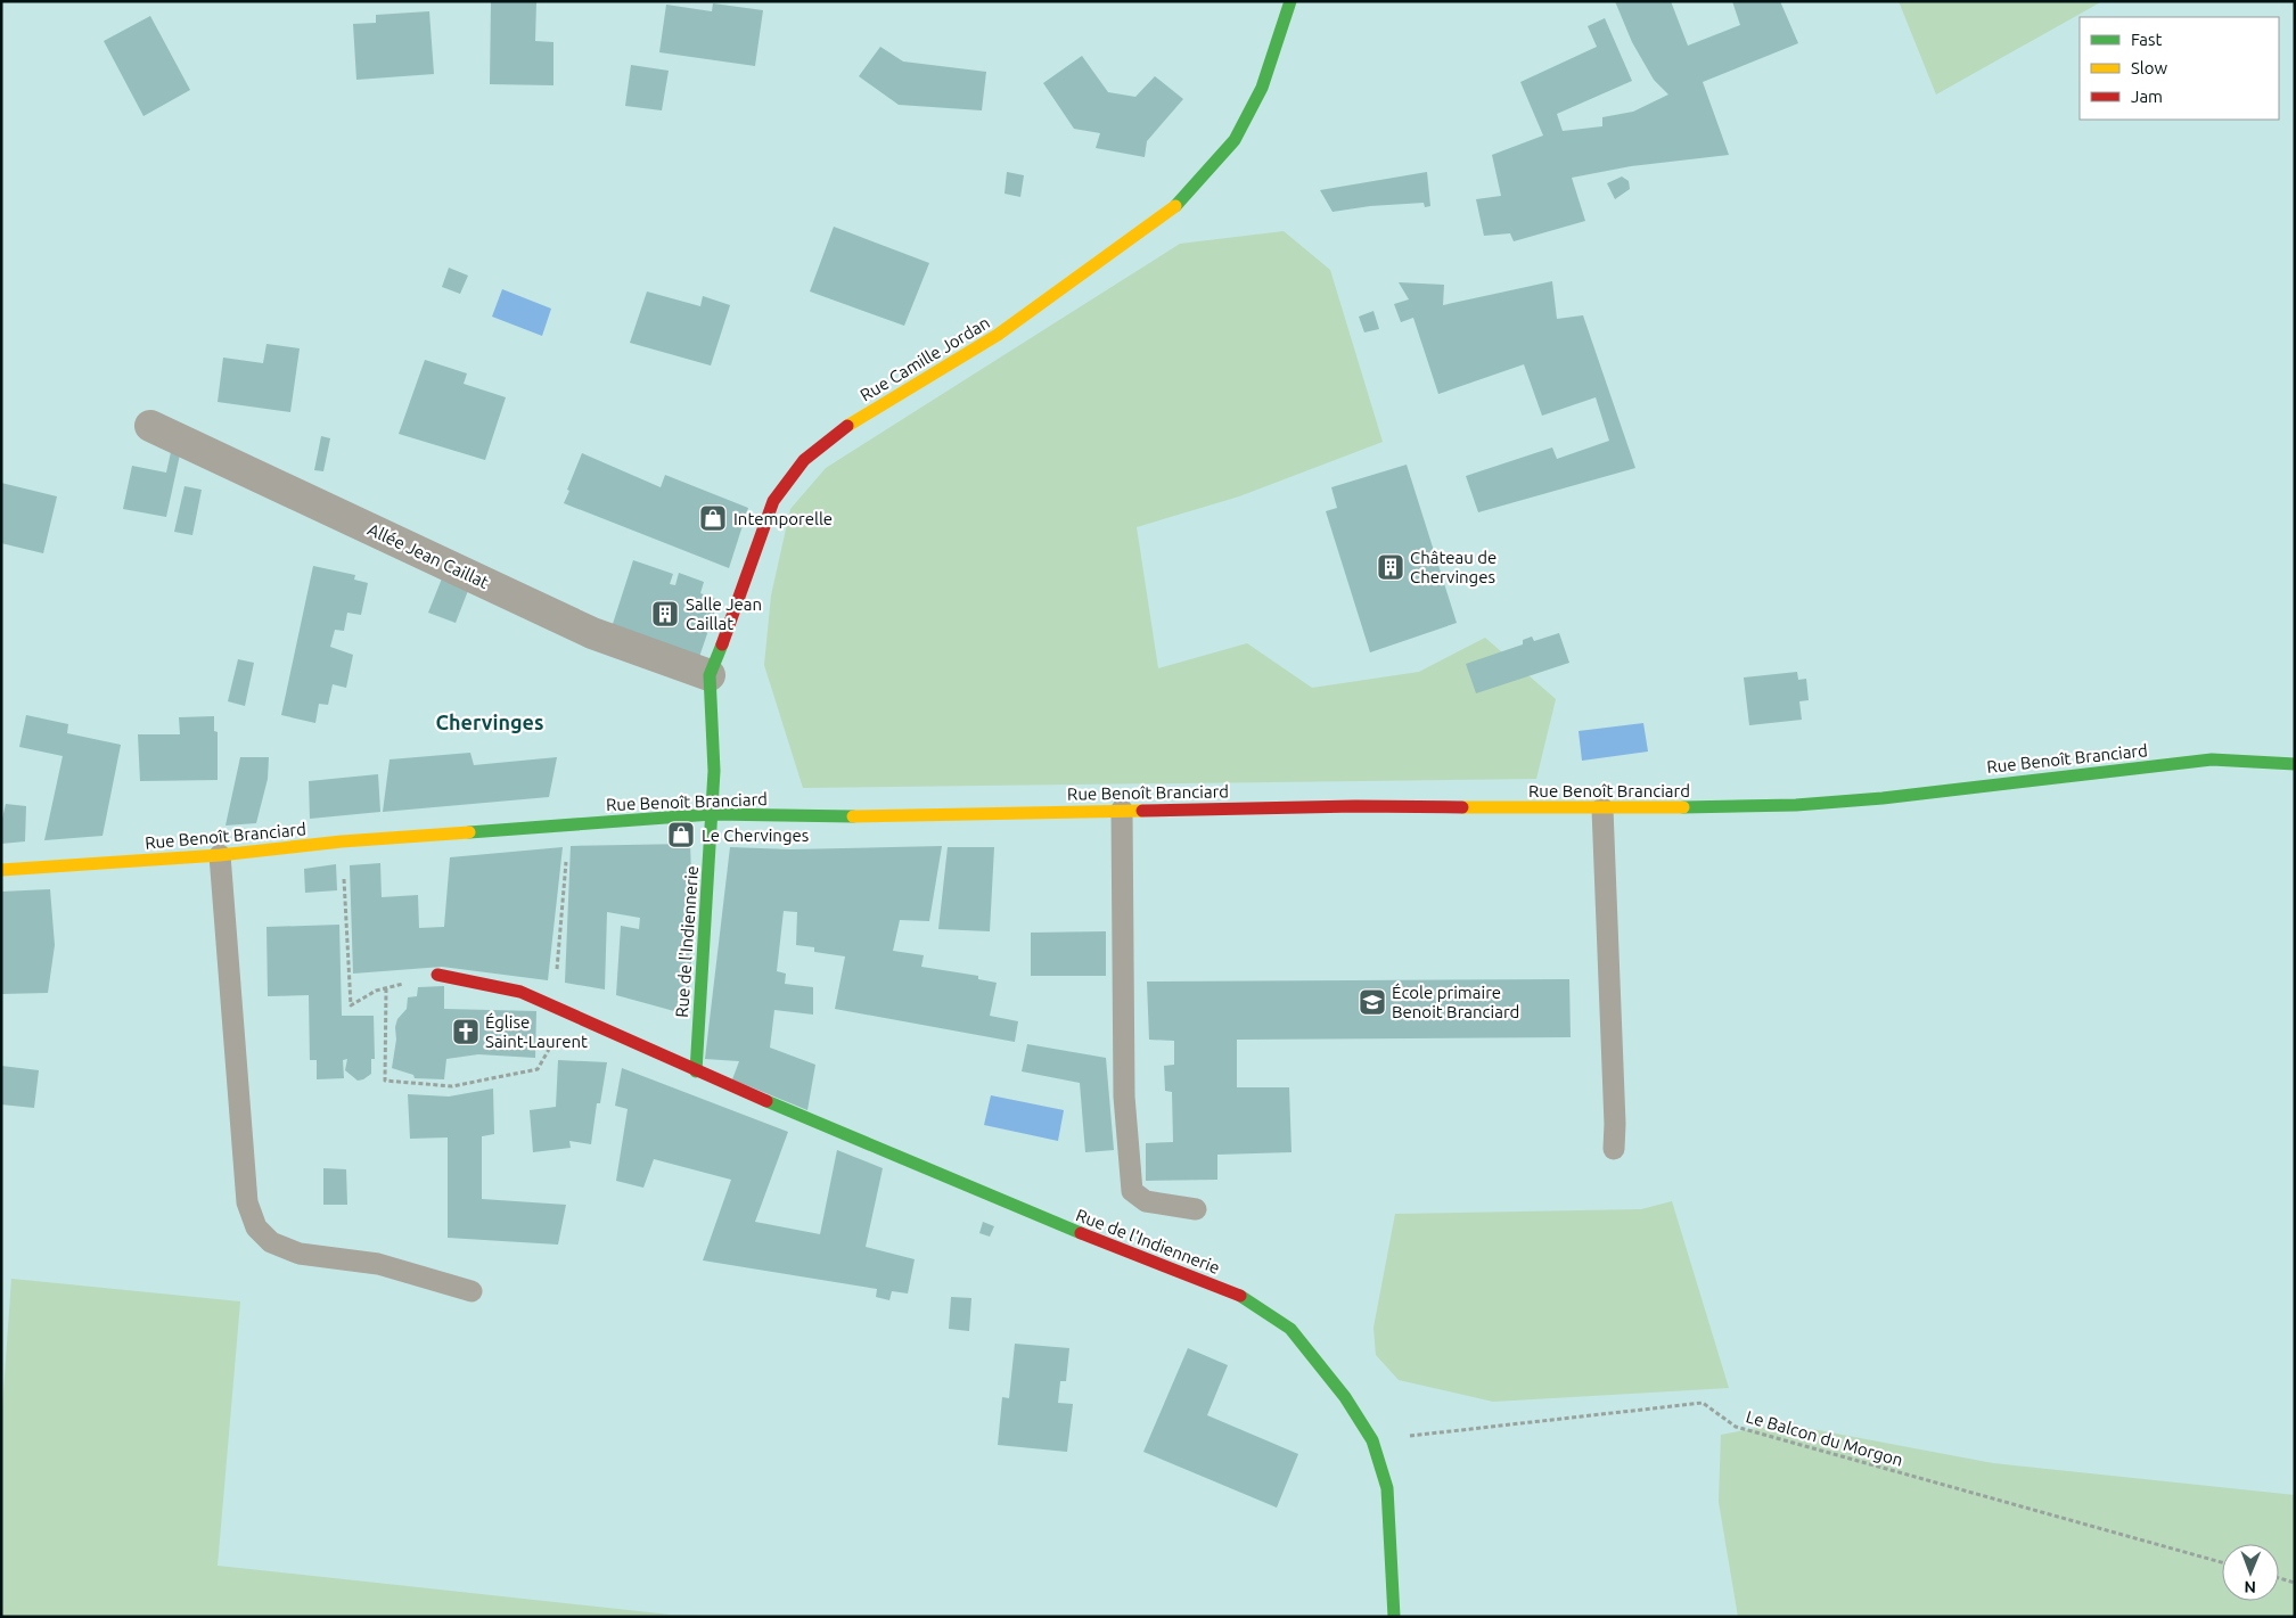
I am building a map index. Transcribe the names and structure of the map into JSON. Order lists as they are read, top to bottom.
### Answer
{
  "streets": {
    "street": [
      "Rue Camille Jordan",
      "Allée Jean Caillat",
      "Rue Benoît Branciard",
      "Rue de l'Indiennerie"
    ],
    "path": ["Le Balcon du Morgon"]
  },
  "crossings": [
    ["Rue Camille Jordan", "Allée Jean Caillat"],
    ["Rue Camille Jordan", "Rue Benoît Branciard"],
    ["Rue Camille Jordan", "Rue de l'Indiennerie"],
    ["Rue Benoît Branciard", "Rue de l'Indiennerie"],
    ["Rue de l'Indiennerie", "Le Balcon du Morgon"]
  ],
  "districts": ["Chervinges"],
  "places": {
    "shop": ["Intemporelle", "Le Chervinges"],
    "building": ["Château de Chervinges", "Salle Jean Caillat"],
    "school or university": ["École primaire Benoit Branciard"],
    "church": ["Église Saint-Laurent"]
  },
  "legend": ["Fast", "Slow", "Jam"],
  "north": "bottom"
}
